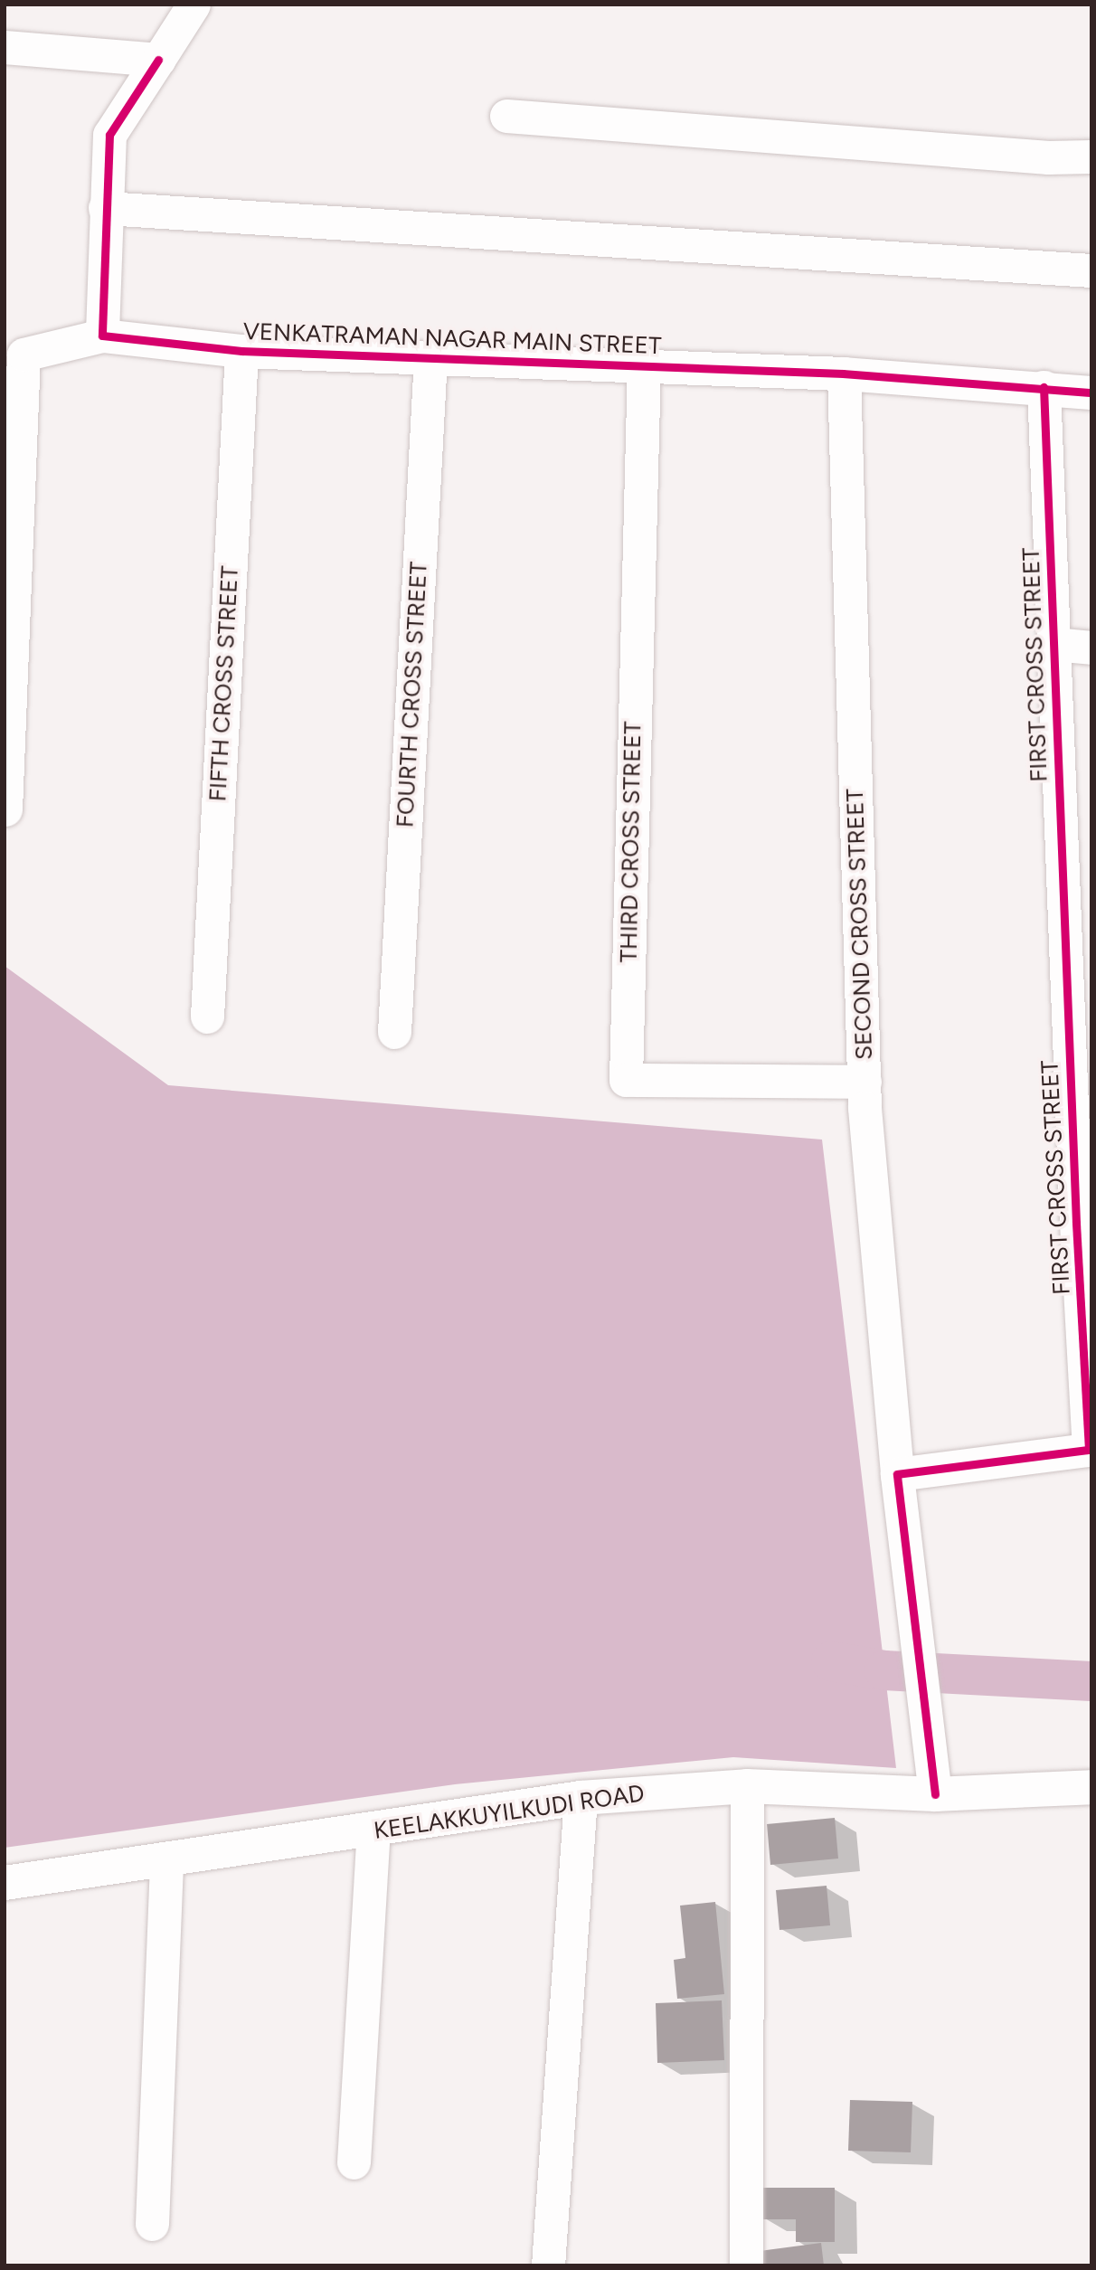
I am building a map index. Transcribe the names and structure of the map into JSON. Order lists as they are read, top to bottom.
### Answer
{
  "streets": {
    "street": [
      "VENKATRAMAN NAGAR MAIN STREET",
      "FIRST CROSS STREET",
      "FIFTH CROSS STREET",
      "FOURTH CROSS STREET",
      "THIRD CROSS STREET",
      "SECOND CROSS STREET",
      "KEELAKKUYILKUDI ROAD"
    ]
  },
  "crossings": [
    ["VENKATRAMAN NAGAR MAIN STREET", "FIRST CROSS STREET"],
    ["VENKATRAMAN NAGAR MAIN STREET", "FIFTH CROSS STREET"],
    ["VENKATRAMAN NAGAR MAIN STREET", "FOURTH CROSS STREET"],
    ["VENKATRAMAN NAGAR MAIN STREET", "THIRD CROSS STREET"],
    ["VENKATRAMAN NAGAR MAIN STREET", "SECOND CROSS STREET"],
    ["FIRST CROSS STREET", "SECOND CROSS STREET"],
    ["THIRD CROSS STREET", "SECOND CROSS STREET"]
  ]
}
